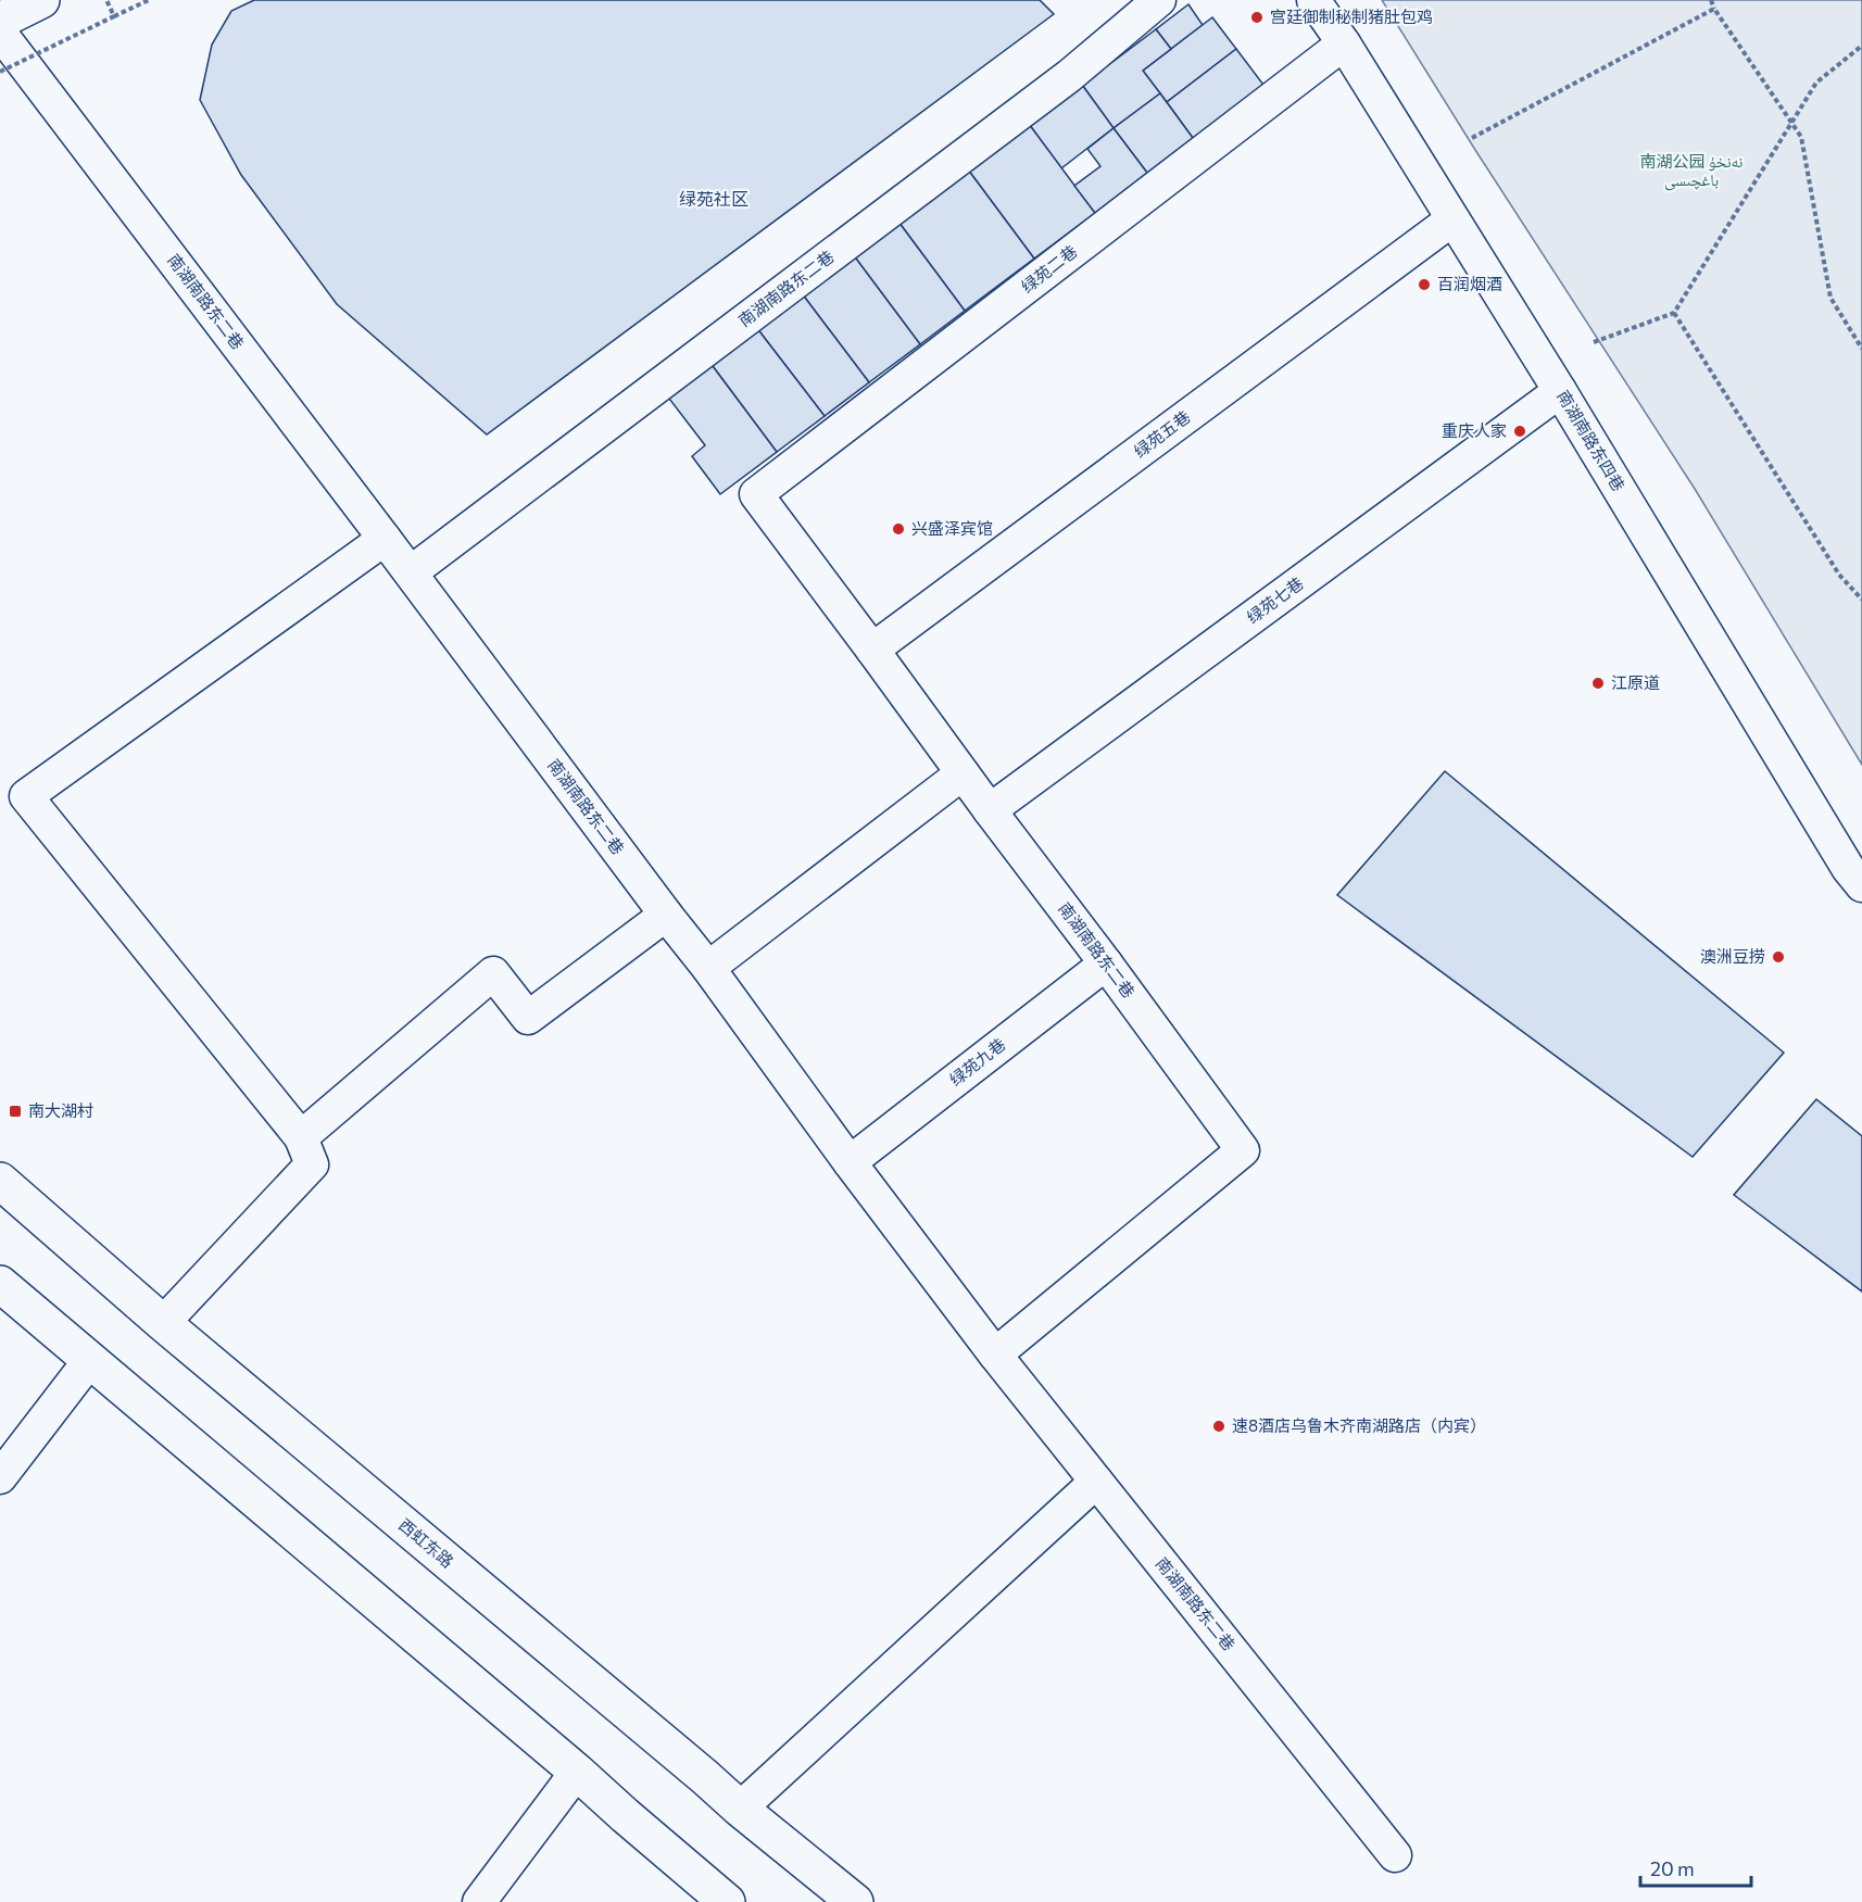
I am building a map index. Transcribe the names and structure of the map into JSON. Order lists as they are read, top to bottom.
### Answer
{
  "streets": {
    "main road": ["西虹东路"],
    "street": [
      "绿苑二巷",
      "南湖南路东二巷",
      "绿苑五巷",
      "南湖南路东四巷",
      "绿苑七巷",
      "绿苑九巷"
    ]
  },
  "crossings": [
    ["绿苑二巷", "南湖南路东二巷"],
    ["绿苑二巷", "南湖南路东四巷"],
    ["南湖南路东二巷", "绿苑五巷"],
    ["南湖南路东二巷", "绿苑七巷"],
    ["南湖南路东二巷", "绿苑九巷"],
    ["绿苑五巷", "南湖南路东四巷"],
    ["南湖南路东四巷", "绿苑七巷"]
  ],
  "districts": ["绿苑社区"],
  "parks": ["南湖公园 نەنخۇ باغچىسى"],
  "places": {
    "other": [
      "宫廷御制秘制猪肚包鸡",
      "百润烟酒",
      "重庆人家",
      "兴盛泽宾馆",
      "江原道",
      "澳洲豆捞",
      "速8酒店乌鲁木齐南湖路店（内宾）"
    ],
    "transit": ["南大湖村"]
  },
  "scale_bar": "20 m"
}
